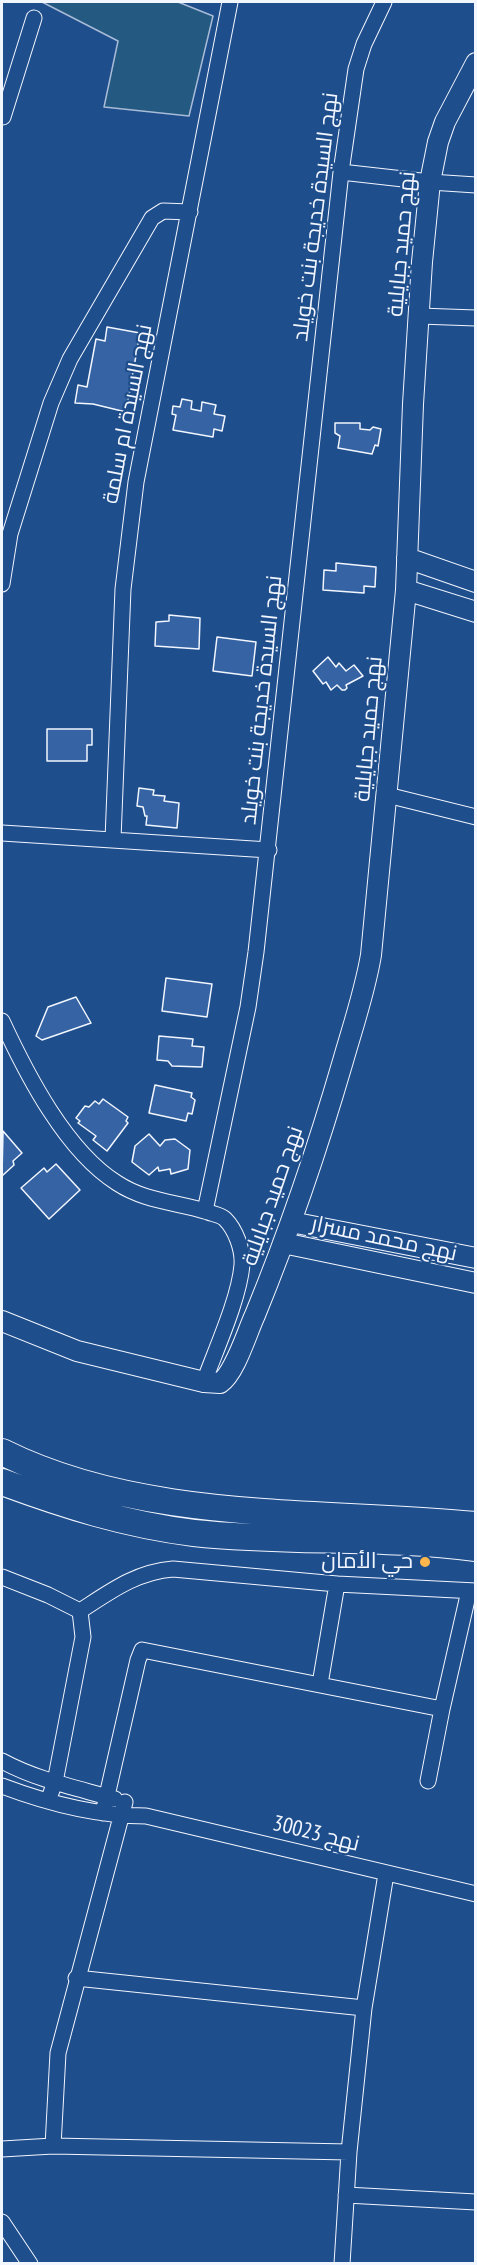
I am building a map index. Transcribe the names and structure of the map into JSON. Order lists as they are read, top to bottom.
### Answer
{
  "streets": {
    "street": [
      "نهج السيدة خديجة بنت خويلد",
      "نهج حميد جبايلية",
      "نهج السيدة ام سلمة",
      "نهج محمد مسرار",
      "نهج 30023"
    ]
  },
  "crossings": [
    ["نهج حميد جبايلية", "نهج محمد مسرار"]
  ],
  "places": ["حي الأمان"]
}
